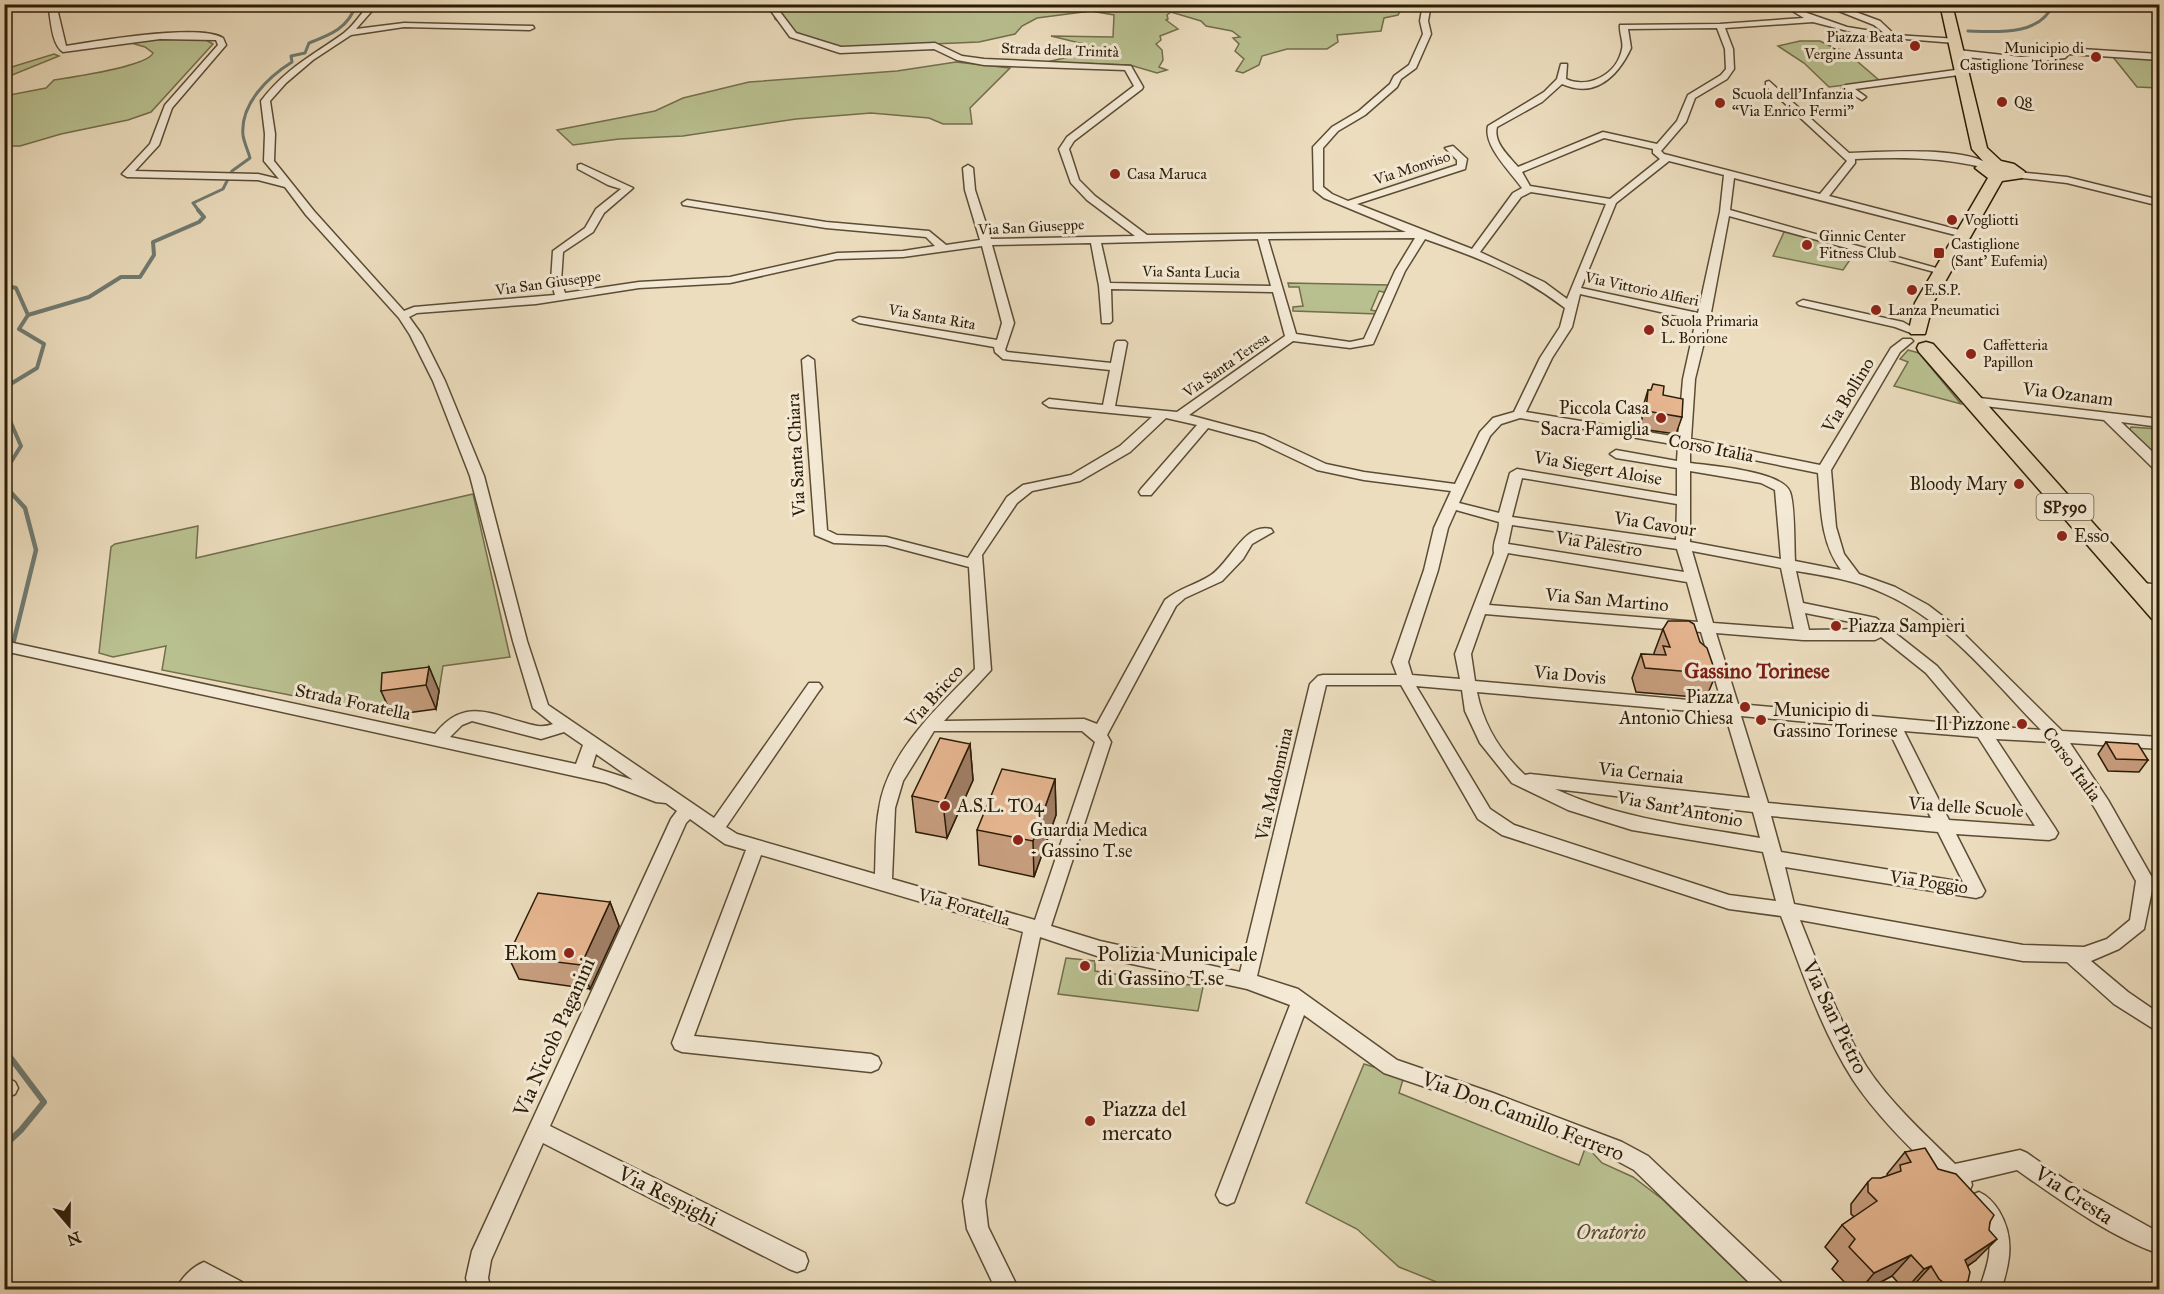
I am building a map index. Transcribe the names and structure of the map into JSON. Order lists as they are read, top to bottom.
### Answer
{
  "streets": {
    "main road": ["SP590"],
    "street": [
      "Strada della Trinità",
      "Via Monviso",
      "Via San Giuseppe",
      "Via Santa Lucia",
      "Via Vittorio Alfieri",
      "Via Santa Rita",
      "Via Santa Teresa",
      "Via Ozanam",
      "Via Bollino",
      "Corso Italia",
      "Via Santa Chiara",
      "Via Siegert Aloise",
      "Via Cavour",
      "Via Palestro",
      "Via San Martino",
      "Via Dovis",
      "Via Bricco",
      "Strada Foratella",
      "Via Cernaia",
      "Via Madonnina",
      "Via delle Scuole",
      "Via Sant'Antonio",
      "Via Poggio",
      "Via Foratella",
      "Via San Pietro",
      "Via Nicolò Paganini",
      "Via Don Camillo Ferrero",
      "Via Cresta",
      "Via Respighi"
    ]
  },
  "crossings": [
    ["Strada della Trinità", "Via San Giuseppe"],
    ["Via San Giuseppe", "Via Santa Teresa"],
    ["Via Santa Lucia", "Via Santa Teresa"],
    ["Via Vittorio Alfieri", "Via San Pietro"],
    ["Via Ozanam", "SP590"],
    ["Via Bollino", "Corso Italia"],
    ["Via Bollino", "SP590"],
    ["Corso Italia", "Via Cavour"],
    ["Corso Italia", "Via Dovis"],
    ["Corso Italia", "Via Madonnina"],
    ["Corso Italia", "Via San Pietro"],
    ["Via Santa Chiara", "Via Bricco"],
    ["Via Siegert Aloise", "Via Cavour"],
    ["Via Siegert Aloise", "Via San Pietro"],
    ["Via Cavour", "Via San Pietro"],
    ["Via Palestro", "Via San Pietro"],
    ["Via San Martino", "Via San Pietro"],
    ["Via Dovis", "Via Madonnina"],
    ["Via Dovis", "Via delle Scuole"],
    ["Via Dovis", "Via Poggio"],
    ["Via Dovis", "Via San Pietro"],
    ["Via Bricco", "Via Foratella"],
    ["Strada Foratella", "Via Foratella"],
    ["Strada Foratella", "Via Nicolò Paganini"],
    ["Via Cernaia", "Via delle Scuole"],
    ["Via Cernaia", "Via Sant'Antonio"],
    ["Via Cernaia", "Via San Pietro"],
    ["Via Madonnina", "Via Foratella"],
    ["Via Madonnina", "Via Don Camillo Ferrero"],
    ["Via delle Scuole", "Via Poggio"],
    ["Via delle Scuole", "Via San Pietro"],
    ["Via Sant'Antonio", "Via Poggio"],
    ["Via Sant'Antonio", "Via San Pietro"],
    ["Via Poggio", "Via San Pietro"],
    ["Via Foratella", "Via Nicolò Paganini"],
    ["Via Foratella", "Via Don Camillo Ferrero"],
    ["Via San Pietro", "Via Cresta"],
    ["Via Nicolò Paganini", "Via Respighi"]
  ],
  "districts": ["Gassino Torinese"],
  "parks": ["Oratorio"],
  "places": {
    "other": [
      "Piazza Beata Vergine Assunta",
      "Municipio di Castiglione Torinese",
      "Q8",
      "Scuola dell’Infanzia “Via Enrico Fermi”",
      "Casa Maruca",
      "Vogliotti",
      "Ginnic Center Fitness Club",
      "E.S.P.",
      "Lanza Pneumatici",
      "Scuola Primaria L. Borione",
      "Caffetteria Papillon",
      "Piccola Casa Sacra Famiglia",
      "Bloody Mary",
      "Esso",
      "Piazza Sampieri",
      "Piazza Antonio Chiesa",
      "Municipio di Gassino Torinese",
      "Il Pizzone",
      "A.S.L. TO4",
      "Guardia Medica - Gassino T.se",
      "Ekom",
      "Polizia Municipale di Gassino T.se",
      "Piazza del mercato"
    ],
    "transit": ["Castiglione (Sant' Eufemia)"]
  },
  "north": "bottom"
}
